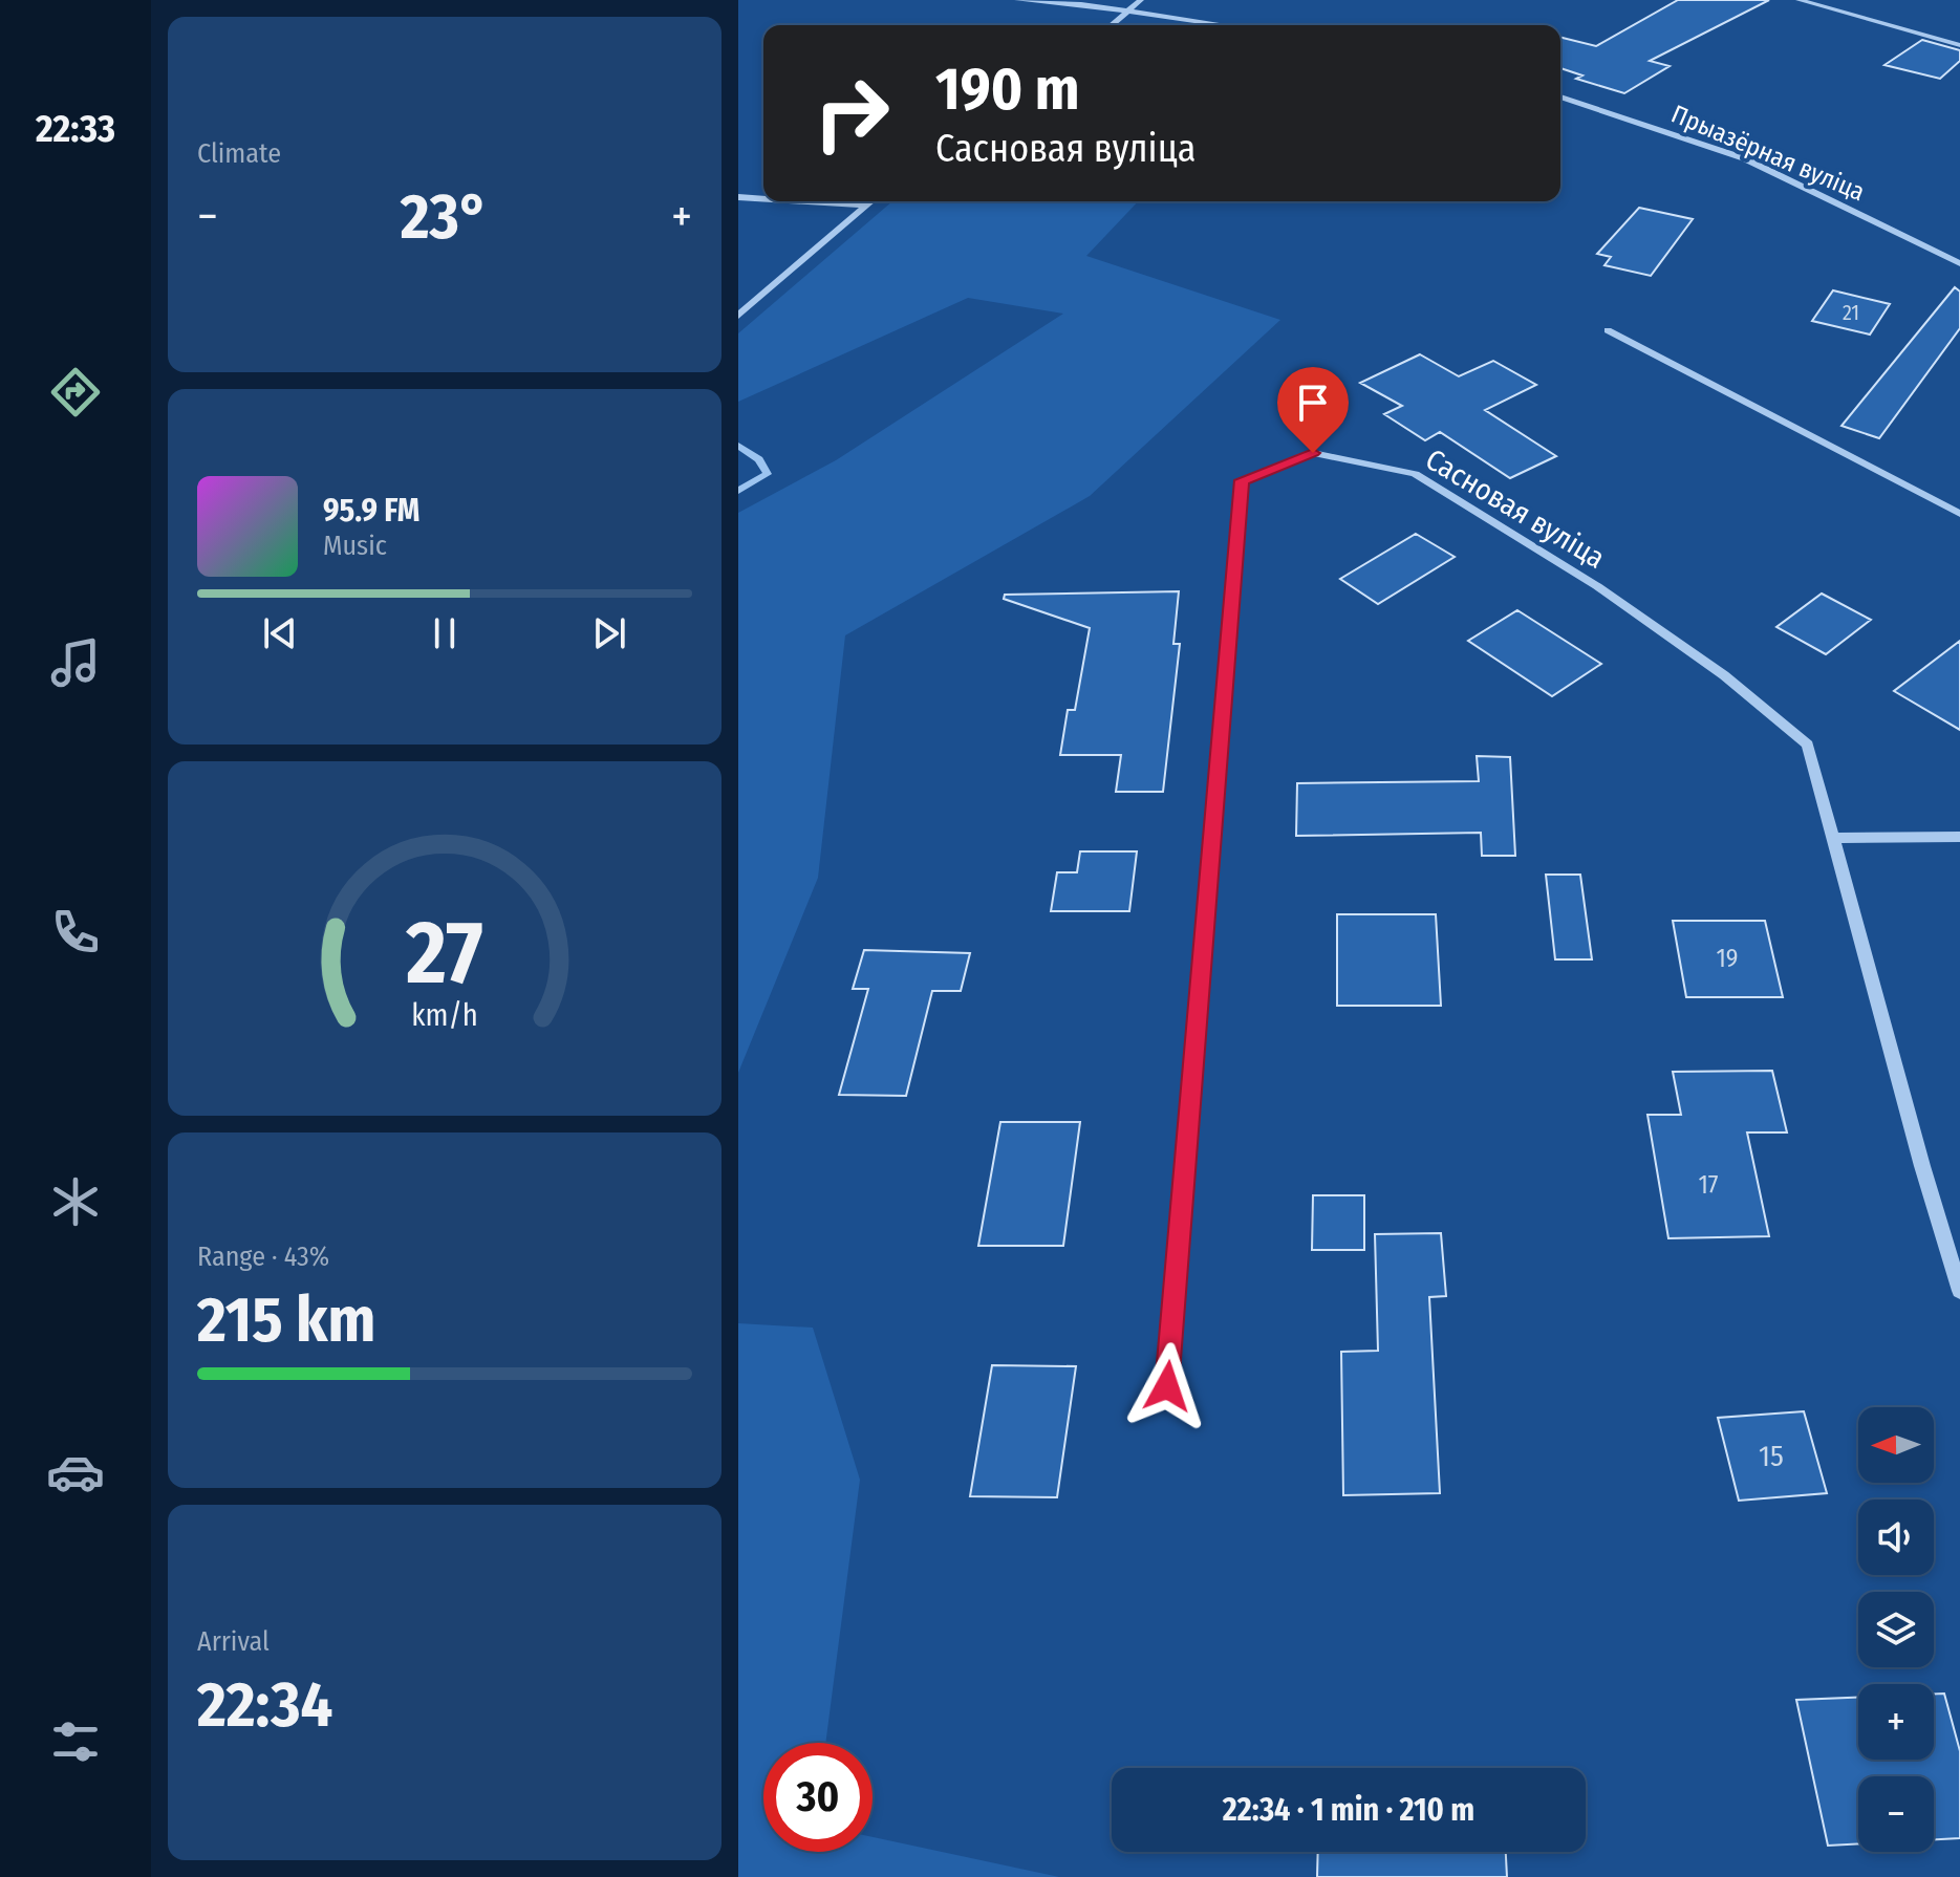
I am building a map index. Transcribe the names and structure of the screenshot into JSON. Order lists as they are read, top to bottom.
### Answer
{
  "streets": {
    "street": ["Прыазёрная вуліца", "Сасновая вуліца"]
  },
  "house_numbers": [
    "21",
    "19",
    "17",
    "15"
  ],
  "north": "left",
  "page": {
    "tabs": "22:33",
    "tile": [
      "Climate",
      ["Range · 43%", "215 km"],
      ["Arrival", "22:34"]
    ],
    "turn": ["190 m", "Сасновая вуліца"],
    "heat": ["−", "23°", "+"],
    "song": ["95.9 FM", "Music"],
    "map_buttons": ["+", "−"],
    "limit": "30",
    "trip": "22:34 · 1 min · 210 m",
    "gauge": ["27", "km/h"]
  }
}
